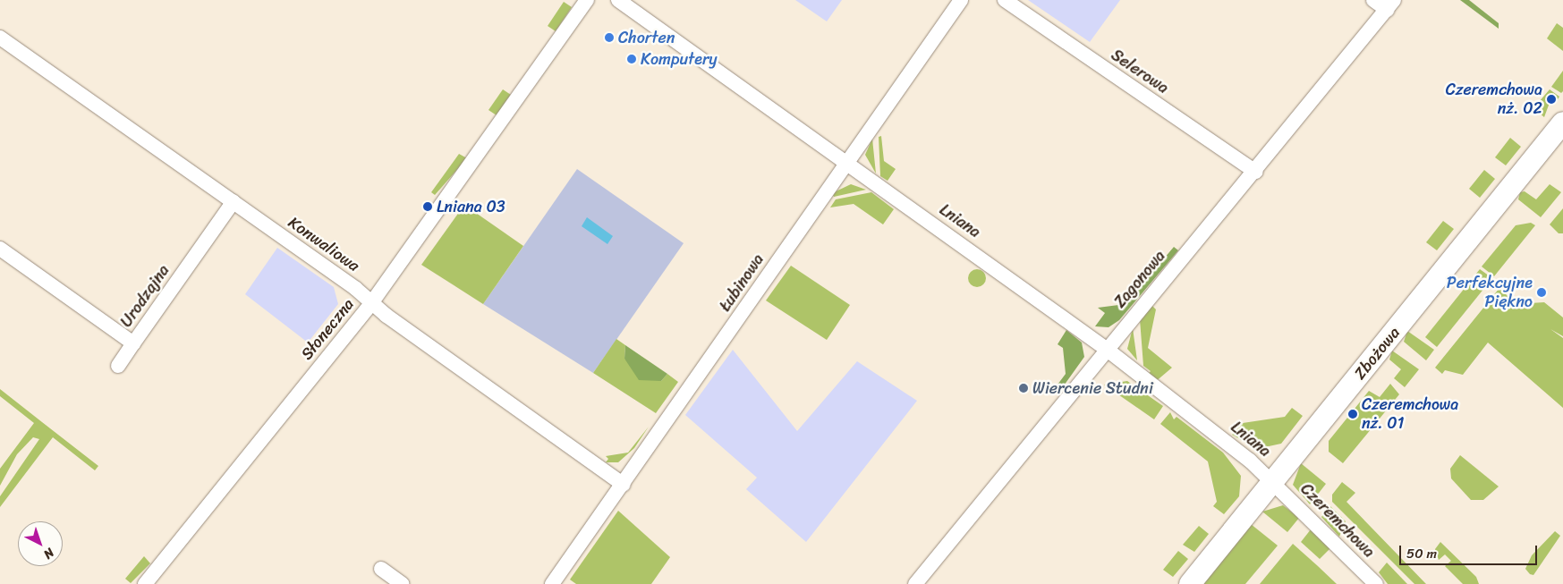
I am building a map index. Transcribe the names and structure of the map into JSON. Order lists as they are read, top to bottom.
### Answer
{
  "streets": {
    "street": [
      "Selerowa",
      "Lniana",
      "Konwaliowa",
      "Zagonowa",
      "Łubinowa",
      "Urodzajna",
      "Słoneczna",
      "Zbożowa",
      "Czeremchowa"
    ]
  },
  "crossings": [
    ["Selerowa", "Zagonowa"],
    ["Lniana", "Zagonowa"],
    ["Lniana", "Łubinowa"],
    ["Lniana", "Zbożowa"],
    ["Lniana", "Czeremchowa"],
    ["Konwaliowa", "Łubinowa"],
    ["Konwaliowa", "Urodzajna"],
    ["Konwaliowa", "Słoneczna"],
    ["Zbożowa", "Czeremchowa"]
  ],
  "places": [
    "Chorten",
    "Komputery",
    "Czeremchowa nż. 02",
    "Lniana 03",
    "Perfekcyjne Piękno",
    "Wiercenie Studni",
    "Czeremchowa nż. 01"
  ],
  "scale_bar": "50 m",
  "north": "bottom right"
}
